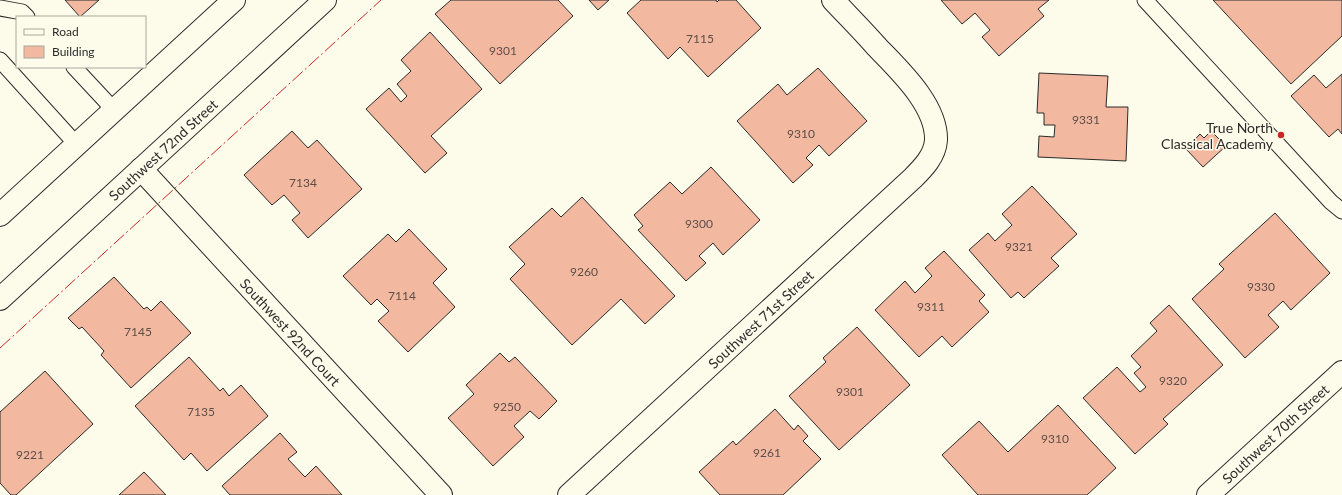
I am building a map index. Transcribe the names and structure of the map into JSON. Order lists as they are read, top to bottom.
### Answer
{
  "streets": {
    "street": [
      "Southwest 72nd Street",
      "Southwest 71st Street",
      "Southwest 92nd Court",
      "Southwest 70th Street"
    ]
  },
  "crossings": [
    ["Southwest 72nd Street", "Southwest 92nd Court"]
  ],
  "places": ["True North Classical Academy"],
  "house_numbers": [
    "7115",
    "9301",
    "9331",
    "9310",
    "7134",
    "9300",
    "9321",
    "9260",
    "9330",
    "7114",
    "9311",
    "7145",
    "9320",
    "9301",
    "9250",
    "7135",
    "9310",
    "9261",
    "9221"
  ],
  "legend": ["Road", "Building"]
}
